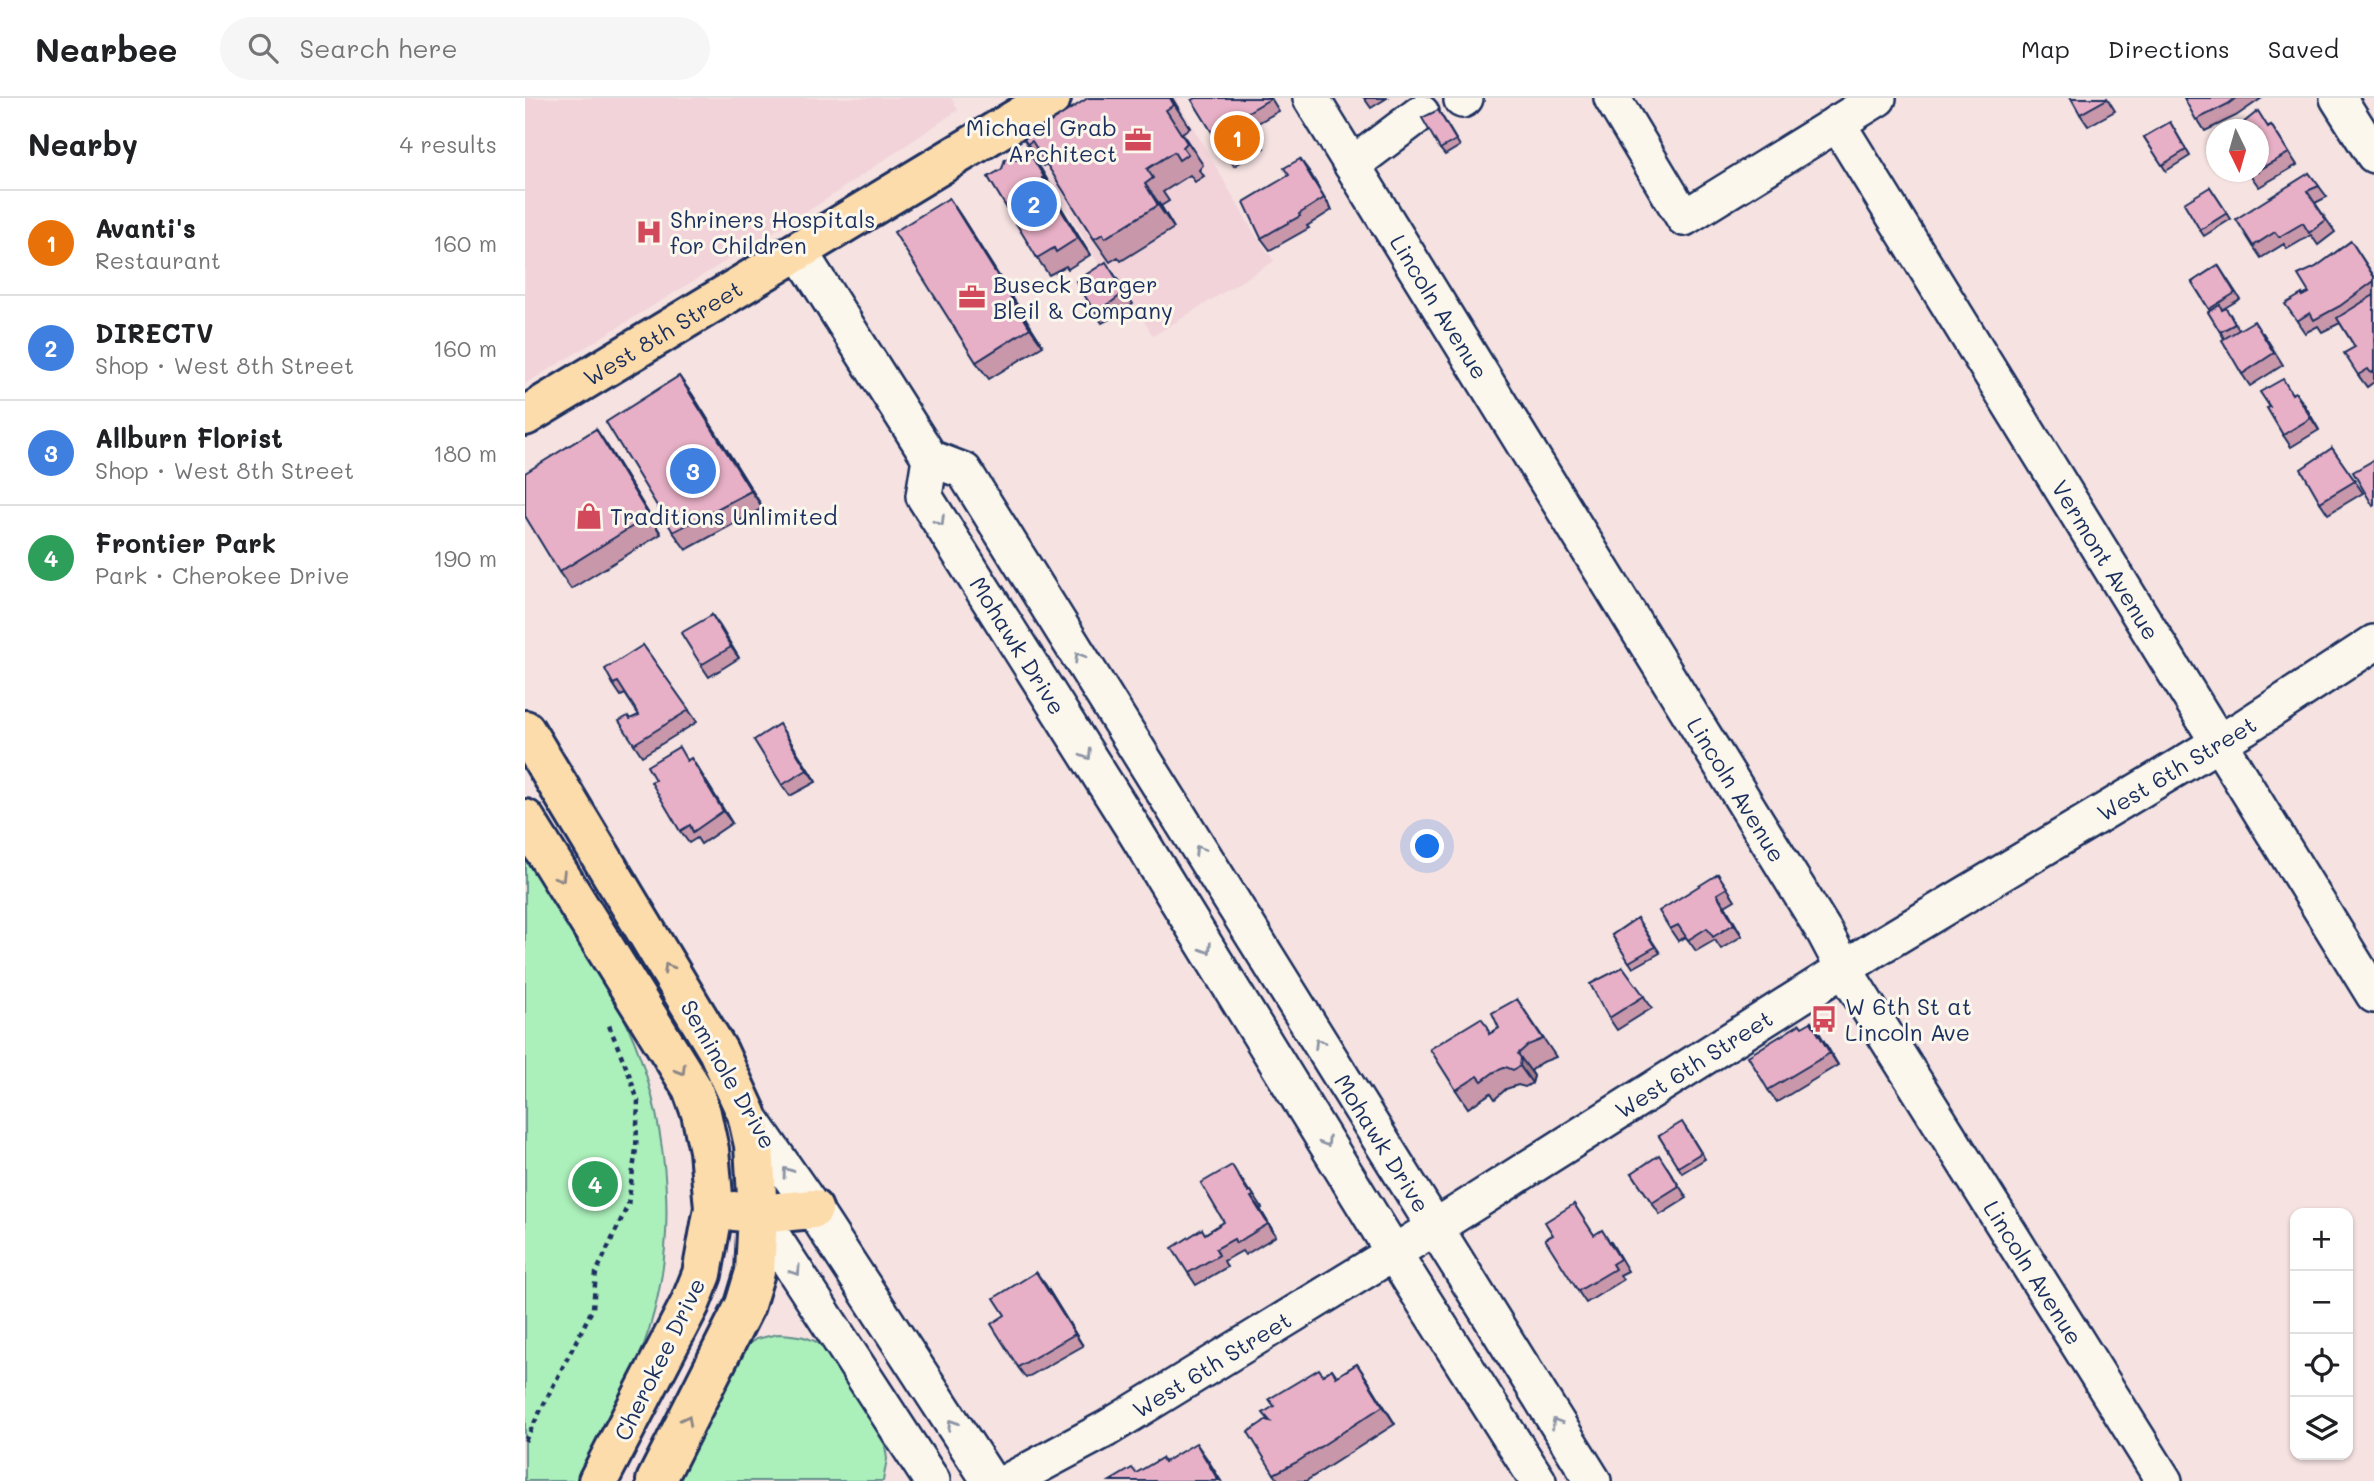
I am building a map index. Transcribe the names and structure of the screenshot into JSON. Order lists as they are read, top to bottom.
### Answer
{
  "streets": {
    "main road": ["West 8th Street", "Seminole Drive", "Cherokee Drive"],
    "street": [
      "Lincoln Avenue",
      "Vermont Avenue",
      "Mohawk Drive",
      "West 6th Street"
    ]
  },
  "crossings": [
    ["Lincoln Avenue", "West 6th Street"],
    ["Vermont Avenue", "West 6th Street"],
    ["Mohawk Drive", "West 6th Street"],
    ["Seminole Drive", "Cherokee Drive"]
  ],
  "places": {
    "office": ["Michael Grab Architect", "Buseck Barger Bleil & Company"],
    "hospital": ["Shriners Hospitals for Children"],
    "shop": ["Traditions Unlimited"],
    "bus stop": ["W 6th St at Lincoln Ave"]
  },
  "north": "bottom",
  "page": {
    "header": "Nearbee",
    "search": "Search here",
    "nav": ["Map", "Directions", "Saved"],
    "heading": ["Nearby", "4 results"],
    "pins": [
      "1",
      "2",
      "3",
      "4"
    ],
    "list": [
      {
        "mark": "1",
        "name": "Avanti's",
        "note": "Restaurant",
        "value": "160 m"
      },
      {
        "mark": "2",
        "name": "DIRECTV",
        "note": "Shop · West 8th Street",
        "value": "160 m"
      },
      {
        "mark": "3",
        "name": "Allburn Florist",
        "note": "Shop · West 8th Street",
        "value": "180 m"
      },
      {
        "mark": "4",
        "name": "Frontier Park",
        "note": "Park · Cherokee Drive",
        "value": "190 m"
      }
    ],
    "map_buttons": ["+", "−"]
  }
}
